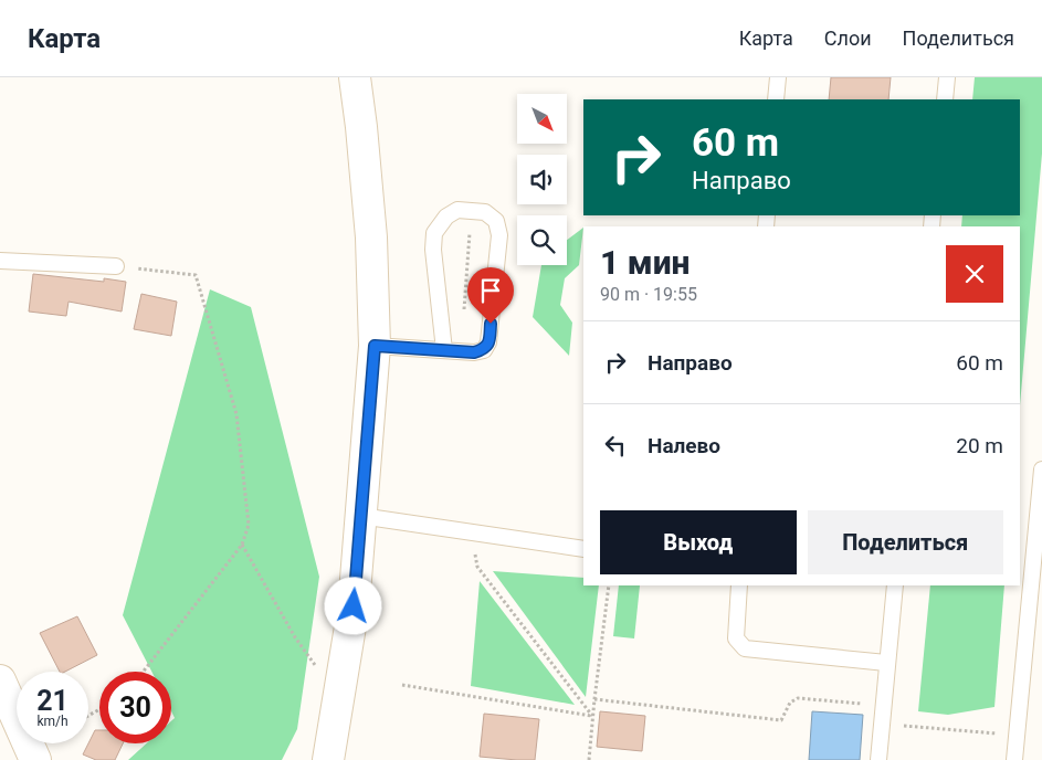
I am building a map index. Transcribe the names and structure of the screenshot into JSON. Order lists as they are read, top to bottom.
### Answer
{
  "north": "bottom right",
  "page": {
    "header": "Карта",
    "nav": ["Карта", "Слои", "Поделиться"],
    "turn": ["60 m", "Направо"],
    "heading": ["1 мин", "90 m · 19:55"],
    "list": [
      {
        "name": "Направо",
        "value": "60 m"
      },
      {
        "name": "Налево",
        "value": "20 m"
      }
    ],
    "buttons": ["Выход", "Поделиться"],
    "speed": "21 km/h",
    "limit": "30"
  }
}
